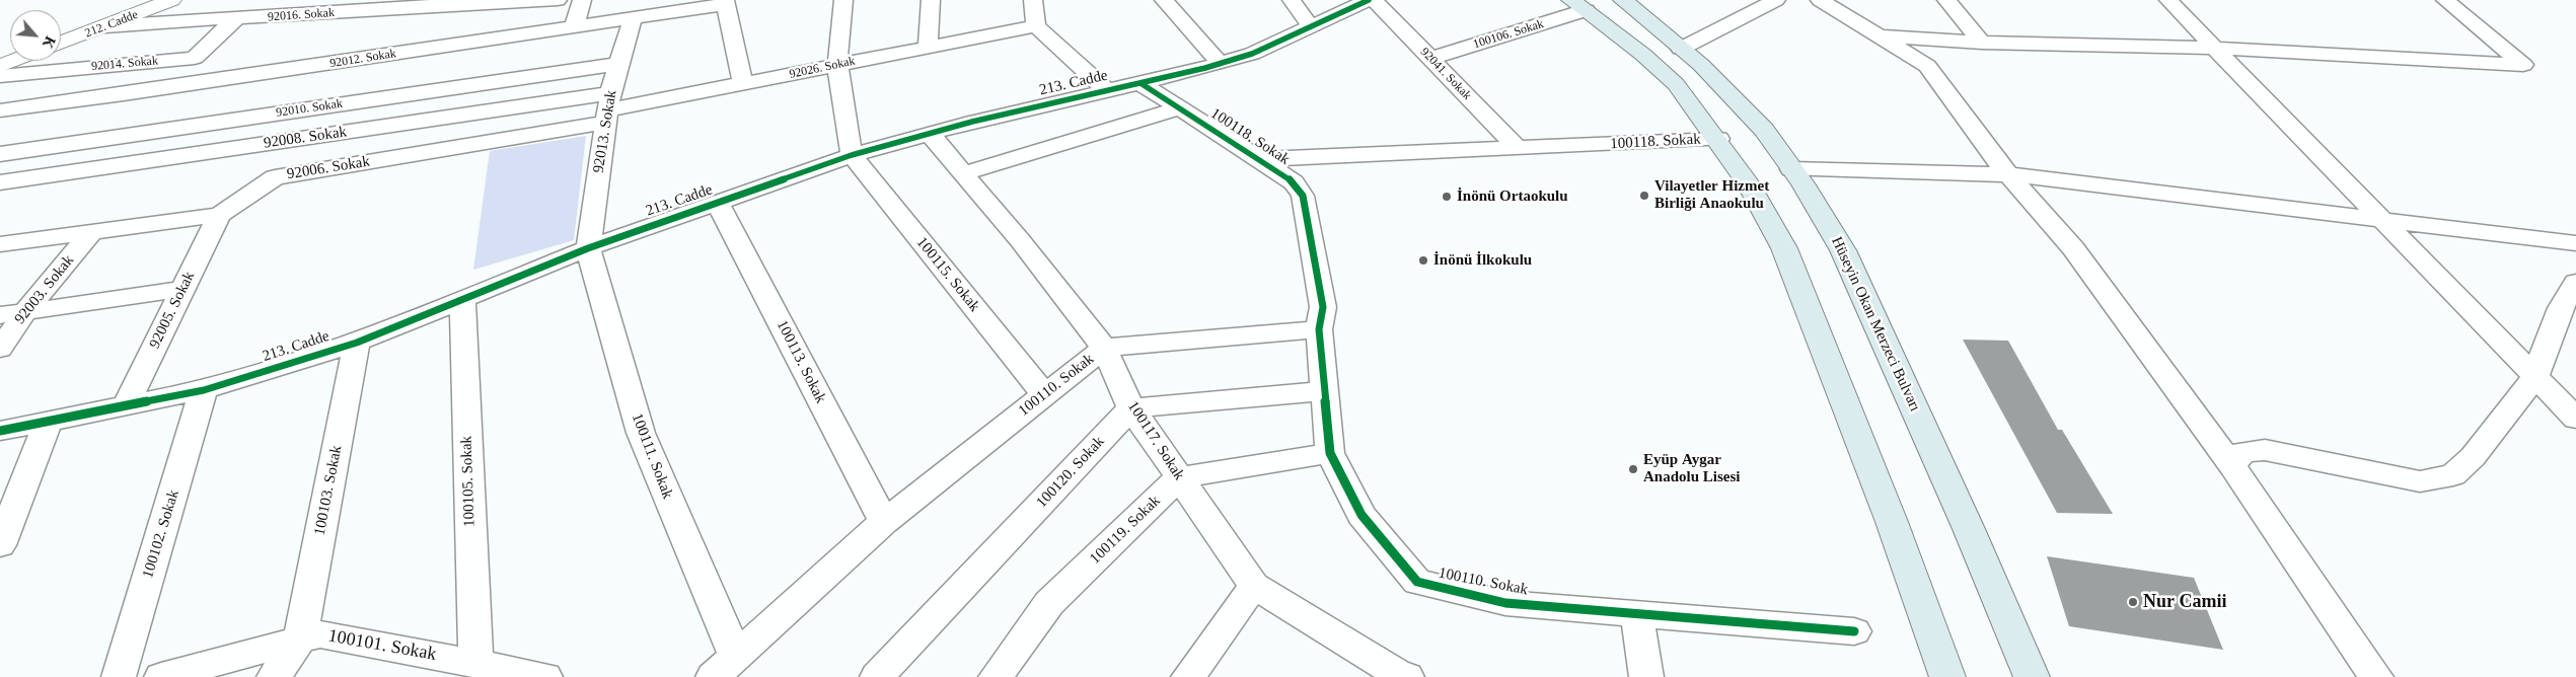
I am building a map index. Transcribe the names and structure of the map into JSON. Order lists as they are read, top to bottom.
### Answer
{
  "streets": {
    "main road": ["Hüseyin Okan Merzeci Bulvarı"],
    "street": [
      "92016. Sokak",
      "212. Cadde",
      "100106. Sokak",
      "92012. Sokak",
      "92014. Sokak",
      "92026. Sokak",
      "92041. Sokak",
      "213. Cadde",
      "92010. Sokak",
      "92013. Sokak",
      "100118. Sokak",
      "92008. Sokak",
      "92006. Sokak",
      "100115. Sokak",
      "92003. Sokak",
      "92005. Sokak",
      "100113. Sokak",
      "100110. Sokak",
      "100117. Sokak",
      "100111. Sokak",
      "100120. Sokak",
      "100105. Sokak",
      "100103. Sokak",
      "100119. Sokak",
      "100102. Sokak",
      "100101. Sokak"
    ]
  },
  "crossings": [
    ["92016. Sokak", "212. Cadde"],
    ["92016. Sokak", "92014. Sokak"],
    ["100106. Sokak", "92041. Sokak"],
    ["92012. Sokak", "92013. Sokak"],
    ["92026. Sokak", "92013. Sokak"],
    ["92026. Sokak", "92008. Sokak"],
    ["92026. Sokak", "92006. Sokak"],
    ["92041. Sokak", "100118. Sokak"],
    ["213. Cadde", "92013. Sokak"],
    ["213. Cadde", "100118. Sokak"],
    ["213. Cadde", "100115. Sokak"],
    ["213. Cadde", "92005. Sokak"],
    ["213. Cadde", "100113. Sokak"],
    ["213. Cadde", "100117. Sokak"],
    ["213. Cadde", "100111. Sokak"],
    ["213. Cadde", "100105. Sokak"],
    ["213. Cadde", "100103. Sokak"],
    ["213. Cadde", "100102. Sokak"],
    ["92010. Sokak", "92013. Sokak"],
    ["92013. Sokak", "92008. Sokak"],
    ["92013. Sokak", "92006. Sokak"],
    ["92013. Sokak", "100111. Sokak"],
    ["100118. Sokak", "100110. Sokak"],
    ["92008. Sokak", "92006. Sokak"],
    ["92006. Sokak", "92003. Sokak"],
    ["92006. Sokak", "92005. Sokak"],
    ["100115. Sokak", "100110. Sokak"],
    ["100113. Sokak", "100110. Sokak"],
    ["100110. Sokak", "100117. Sokak"],
    ["100110. Sokak", "100111. Sokak"],
    ["100117. Sokak", "100120. Sokak"],
    ["100117. Sokak", "100119. Sokak"],
    ["100105. Sokak", "100101. Sokak"],
    ["100103. Sokak", "100101. Sokak"]
  ],
  "places": [
    "Vilayetler Hizmet Birliği Anaokulu",
    "İnönü Ortaokulu",
    "İnönü İlkokulu",
    "Eyüp Aygar Anadolu Lisesi",
    "Nur Camii"
  ],
  "north": "bottom right"
}
